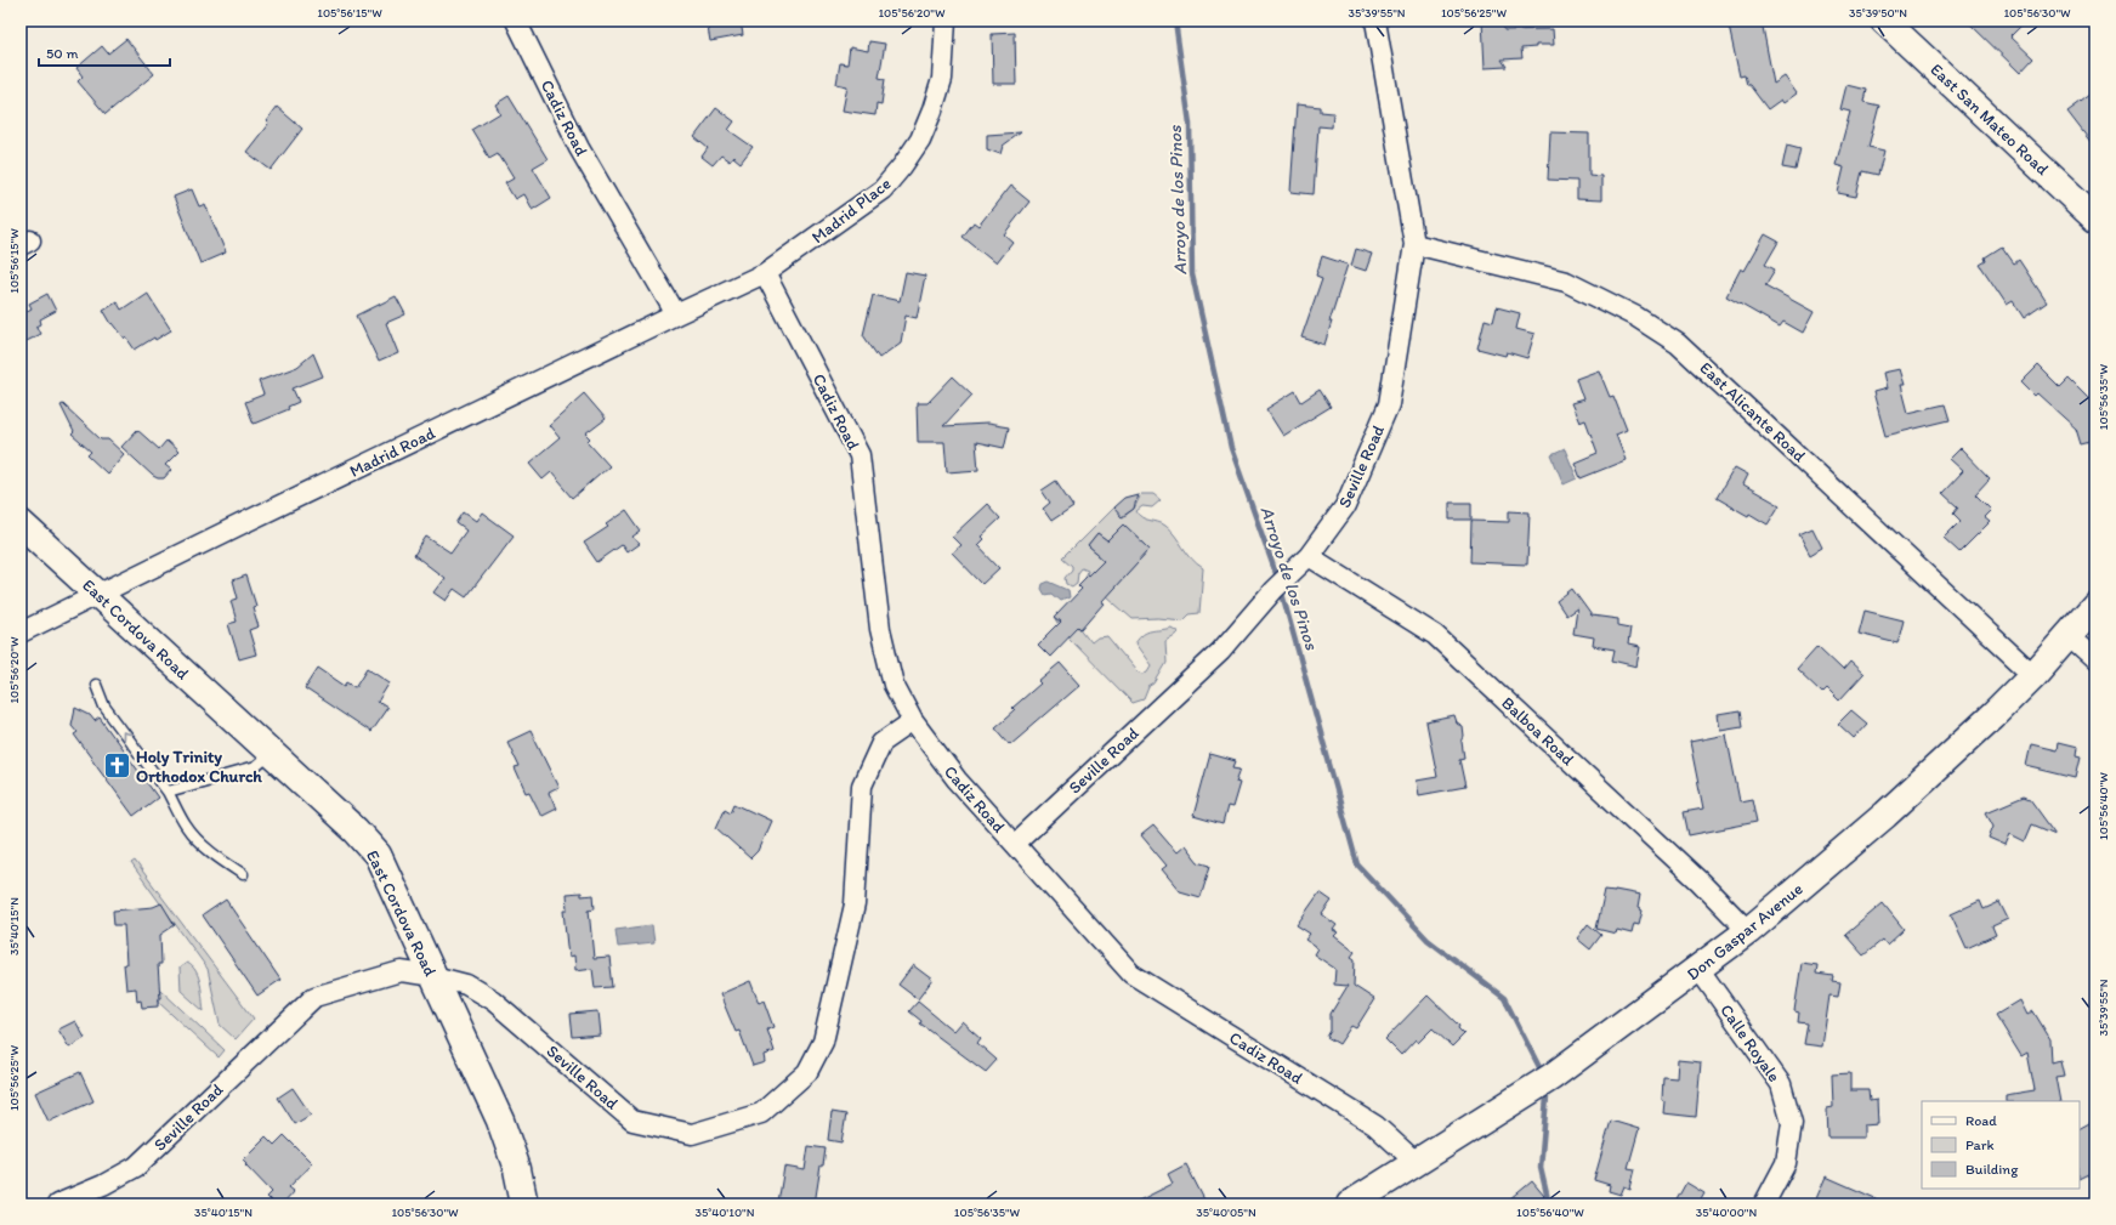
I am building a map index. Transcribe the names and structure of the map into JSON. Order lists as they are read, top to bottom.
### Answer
{
  "streets": {
    "street": [
      "Cadiz Road",
      "East San Mateo Road",
      "Madrid Place",
      "East Alicante Road",
      "Madrid Road",
      "Seville Road",
      "East Cordova Road",
      "Balboa Road",
      "Don Gaspar Avenue",
      "Calle Royale"
    ]
  },
  "crossings": [
    ["Cadiz Road", "Madrid Place"],
    ["Cadiz Road", "Madrid Road"],
    ["Cadiz Road", "Seville Road"],
    ["Cadiz Road", "Don Gaspar Avenue"],
    ["Madrid Place", "Madrid Road"],
    ["East Alicante Road", "Seville Road"],
    ["East Alicante Road", "Don Gaspar Avenue"],
    ["Madrid Road", "East Cordova Road"],
    ["Seville Road", "East Cordova Road"],
    ["Seville Road", "Balboa Road"],
    ["Balboa Road", "Don Gaspar Avenue"],
    ["Don Gaspar Avenue", "Calle Royale"]
  ],
  "water": ["Arroyo de los Pinos"],
  "places": {
    "church": ["Holy Trinity Orthodox Church"]
  },
  "legend": ["Road", "Park", "Building"],
  "scale_bar": "50 m",
  "coordinates": [
    "105°56'15\"W",
    "105°56'20\"W",
    "35°39'55\"N",
    "105°56'25\"W",
    "35°39'50\"N",
    "105°56'30\"W",
    "105°56'35\"W",
    "105°56'40\"W",
    "35°40'15\"N",
    "35°40'10\"N",
    "35°40'05\"N",
    "35°40'00\"N"
  ]
}
